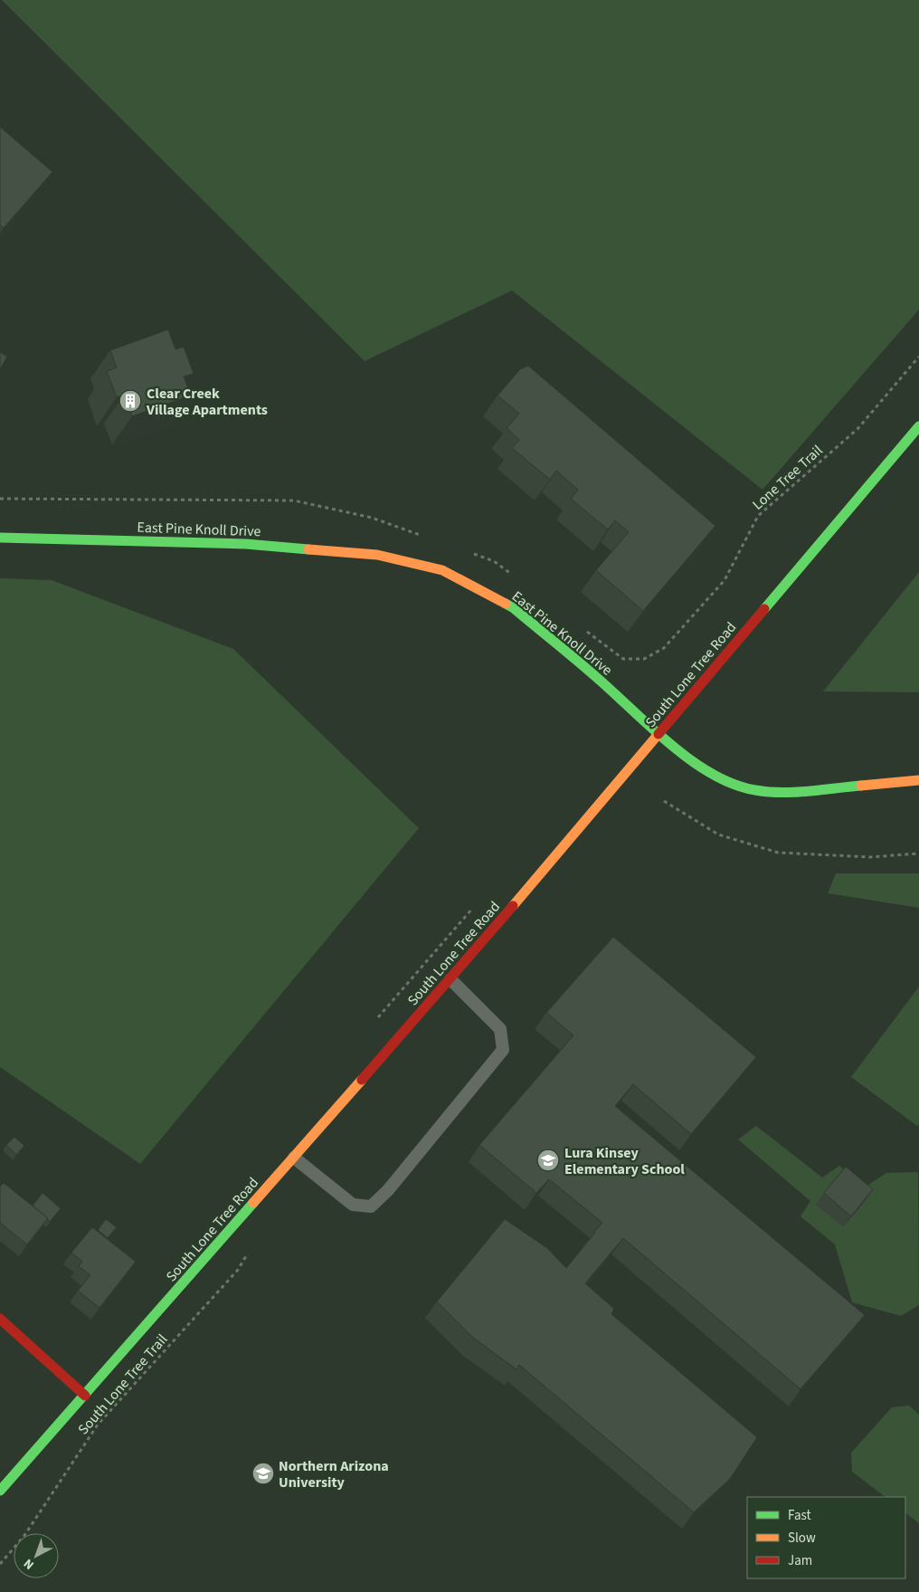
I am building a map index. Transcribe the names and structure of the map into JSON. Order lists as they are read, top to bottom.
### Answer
{
  "streets": {
    "main road": ["East Pine Knoll Drive", "South Lone Tree Road"],
    "path": ["Lone Tree Trail", "South Lone Tree Trail"]
  },
  "crossings": [
    ["East Pine Knoll Drive", "South Lone Tree Road"]
  ],
  "places": {
    "building": ["Clear Creek Village Apartments"],
    "school or university": ["Lura Kinsey Elementary School", "Northern Arizona University"]
  },
  "legend": ["Fast", "Slow", "Jam"],
  "north": "bottom left"
}
